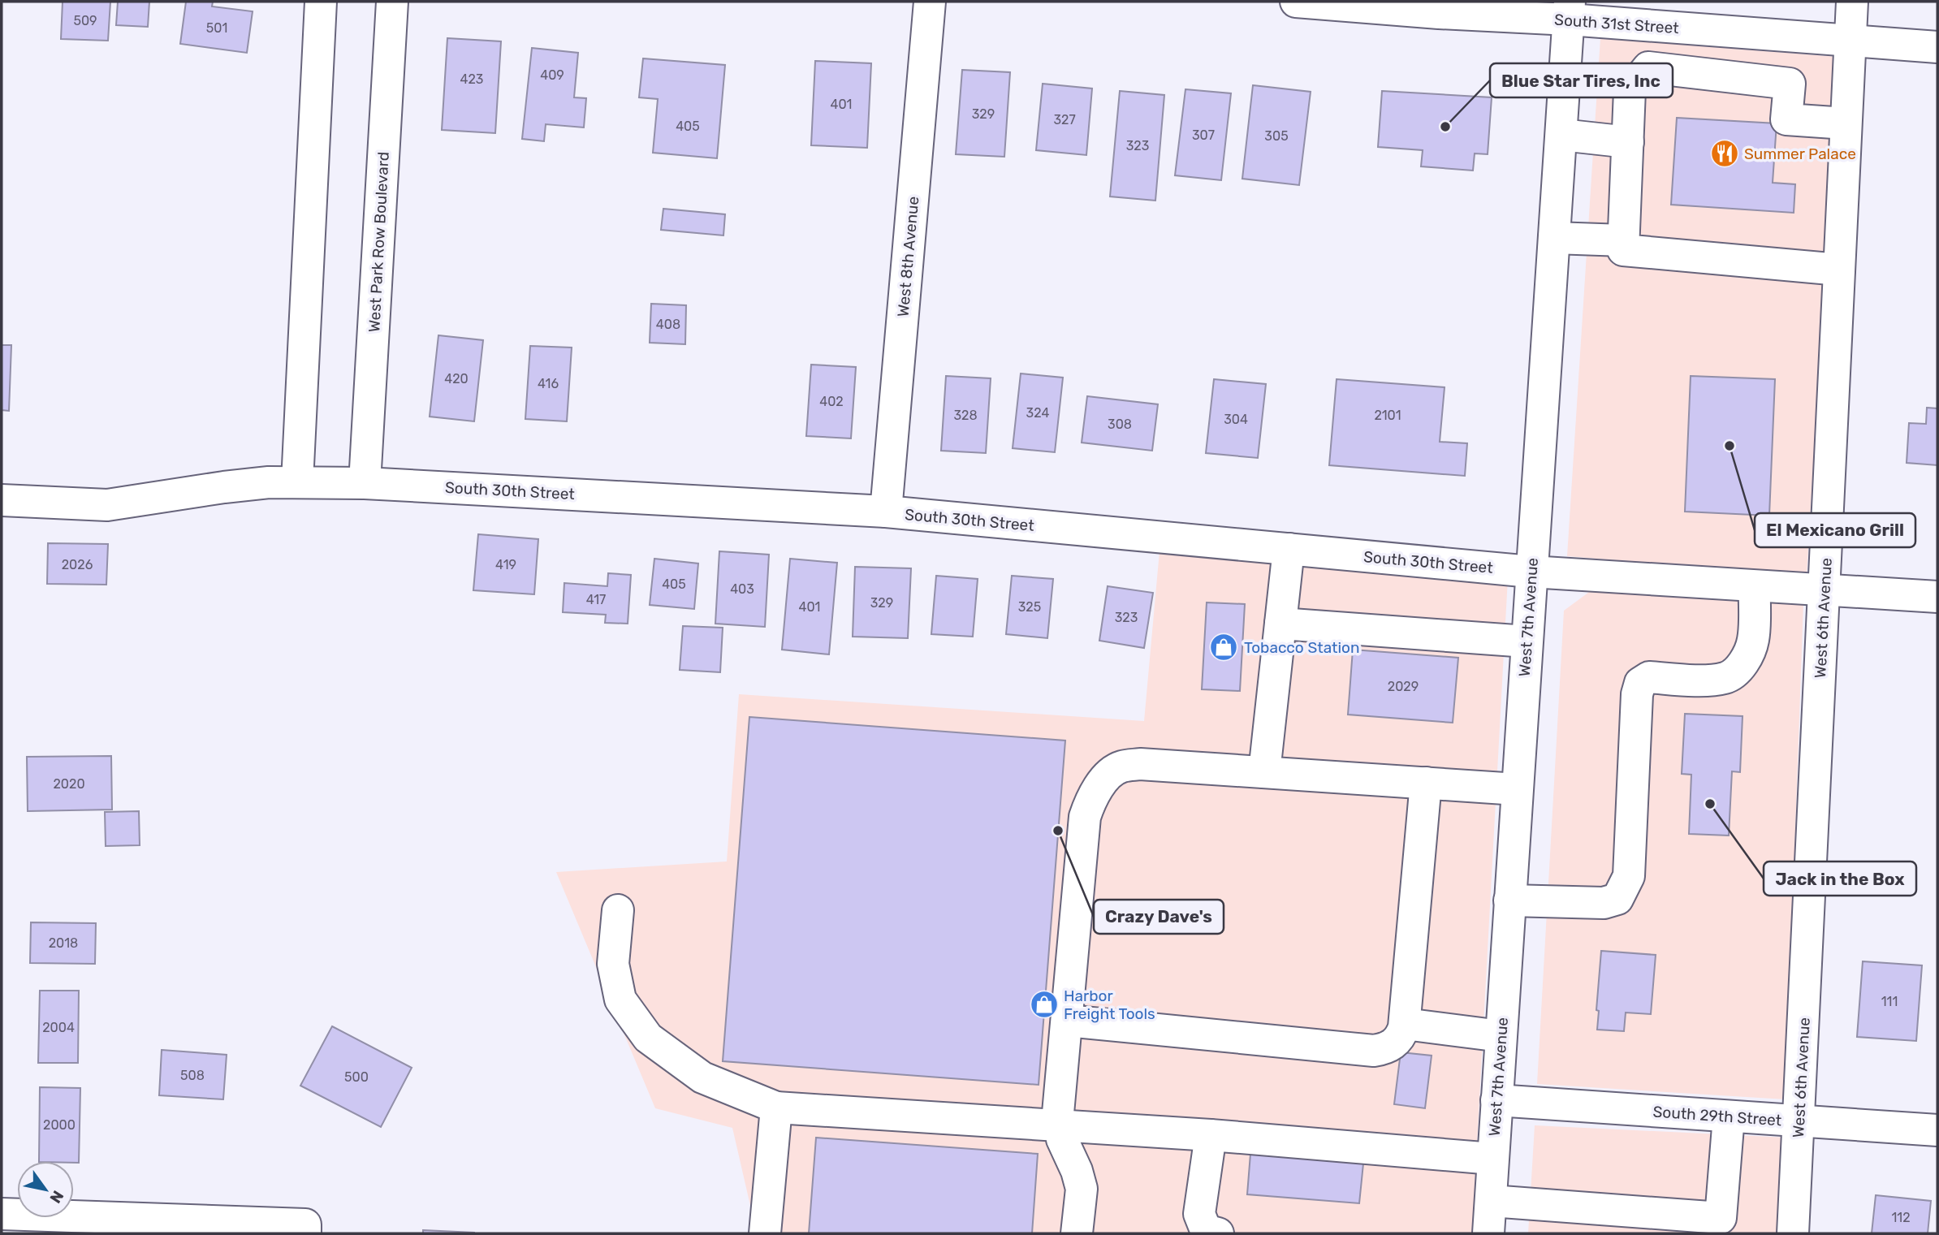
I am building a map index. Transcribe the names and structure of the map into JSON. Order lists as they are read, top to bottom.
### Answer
{
  "streets": {
    "street": [
      "South 31st Street",
      "West Park Row Boulevard",
      "West 8th Avenue",
      "South 30th Street",
      "West 7th Avenue",
      "West 6th Avenue",
      "South 29th Street"
    ]
  },
  "crossings": [
    ["South 31st Street", "West 7th Avenue"],
    ["South 31st Street", "West 6th Avenue"],
    ["West Park Row Boulevard", "South 30th Street"],
    ["West 8th Avenue", "South 30th Street"],
    ["South 30th Street", "West 7th Avenue"],
    ["South 30th Street", "West 6th Avenue"],
    ["West 7th Avenue", "South 29th Street"],
    ["West 6th Avenue", "South 29th Street"]
  ],
  "places": {
    "other": [
      "Blue Star Tires, Inc",
      "El Mexicano Grill",
      "Jack in the Box",
      "Crazy Dave's"
    ],
    "restaurant": ["Summer Palace"],
    "shop": ["Tobacco Station", "Harbor Freight Tools"]
  },
  "house_numbers": [
    "509",
    "501",
    "409",
    "423",
    "401",
    "329",
    "327",
    "405",
    "307",
    "305",
    "323",
    "408",
    "420",
    "416",
    "402",
    "324",
    "328",
    "2101",
    "304",
    "308",
    "2026",
    "419",
    "405",
    "403",
    "417",
    "329",
    "401",
    "325",
    "323",
    "2029",
    "2020",
    "2018",
    "111",
    "2004",
    "508",
    "500",
    "2000",
    "112"
  ],
  "north": "bottom right"
}
